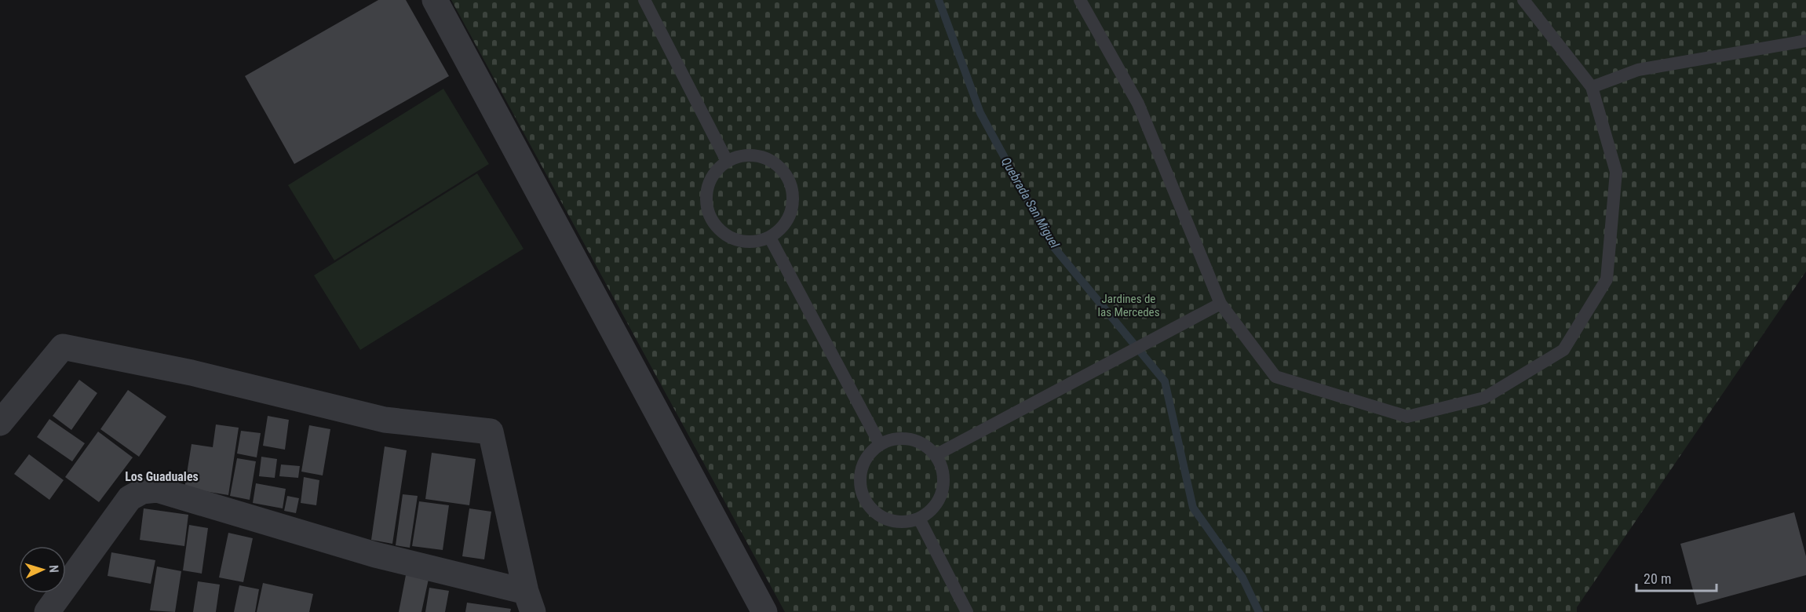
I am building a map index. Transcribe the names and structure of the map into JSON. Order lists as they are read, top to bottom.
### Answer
{
  "districts": ["Los Guaduales"],
  "water": ["Quebrada San Miguel"],
  "parks": ["Jardines de las Mercedes"],
  "scale_bar": "20 m",
  "north": "right"
}
